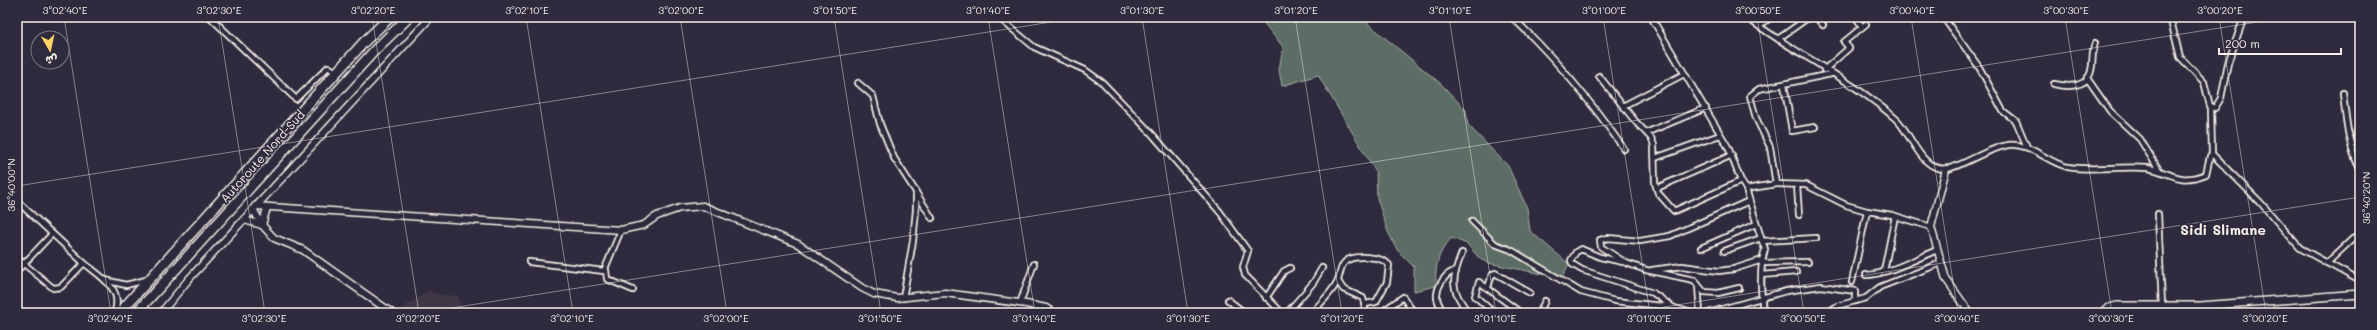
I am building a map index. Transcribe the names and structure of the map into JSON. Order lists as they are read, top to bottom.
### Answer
{
  "streets": {
    "highway": ["Autoroute Nord-Sud"]
  },
  "districts": ["Sidi Slimane"],
  "scale_bar": "200 m",
  "north": "bottom",
  "coordinates": [
    "3°02'40\"E",
    "3°02'30\"E",
    "3°02'20\"E",
    "3°02'10\"E",
    "3°02'00\"E",
    "3°01'50\"E",
    "3°01'40\"E",
    "3°01'30\"E",
    "3°01'20\"E",
    "3°01'10\"E",
    "3°01'00\"E",
    "3°00'50\"E",
    "3°00'40\"E",
    "3°00'30\"E",
    "3°00'20\"E",
    "36°40'00\"N",
    "36°40'20\"N"
  ]
}
